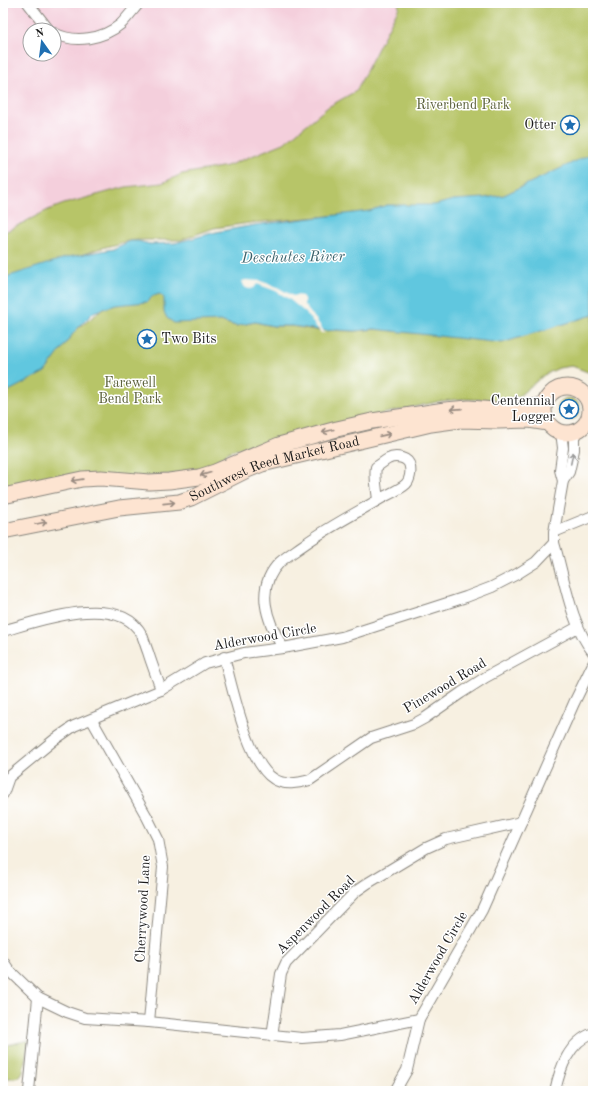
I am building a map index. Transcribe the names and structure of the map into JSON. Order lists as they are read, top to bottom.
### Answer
{
  "streets": {
    "main road": ["Southwest Reed Market Road"],
    "street": [
      "Alderwood Circle",
      "Pinewood Road",
      "Cherrywood Lane",
      "Aspenwood Road"
    ]
  },
  "crossings": [
    ["Alderwood Circle", "Pinewood Road"],
    ["Alderwood Circle", "Cherrywood Lane"],
    ["Alderwood Circle", "Aspenwood Road"]
  ],
  "water": ["Deschutes River"],
  "parks": ["Riverbend Park", "Farewell Bend Park"],
  "places": {
    "place": ["Otter", "Two Bits", "Centennial Logger"]
  },
  "north": "top"
}
